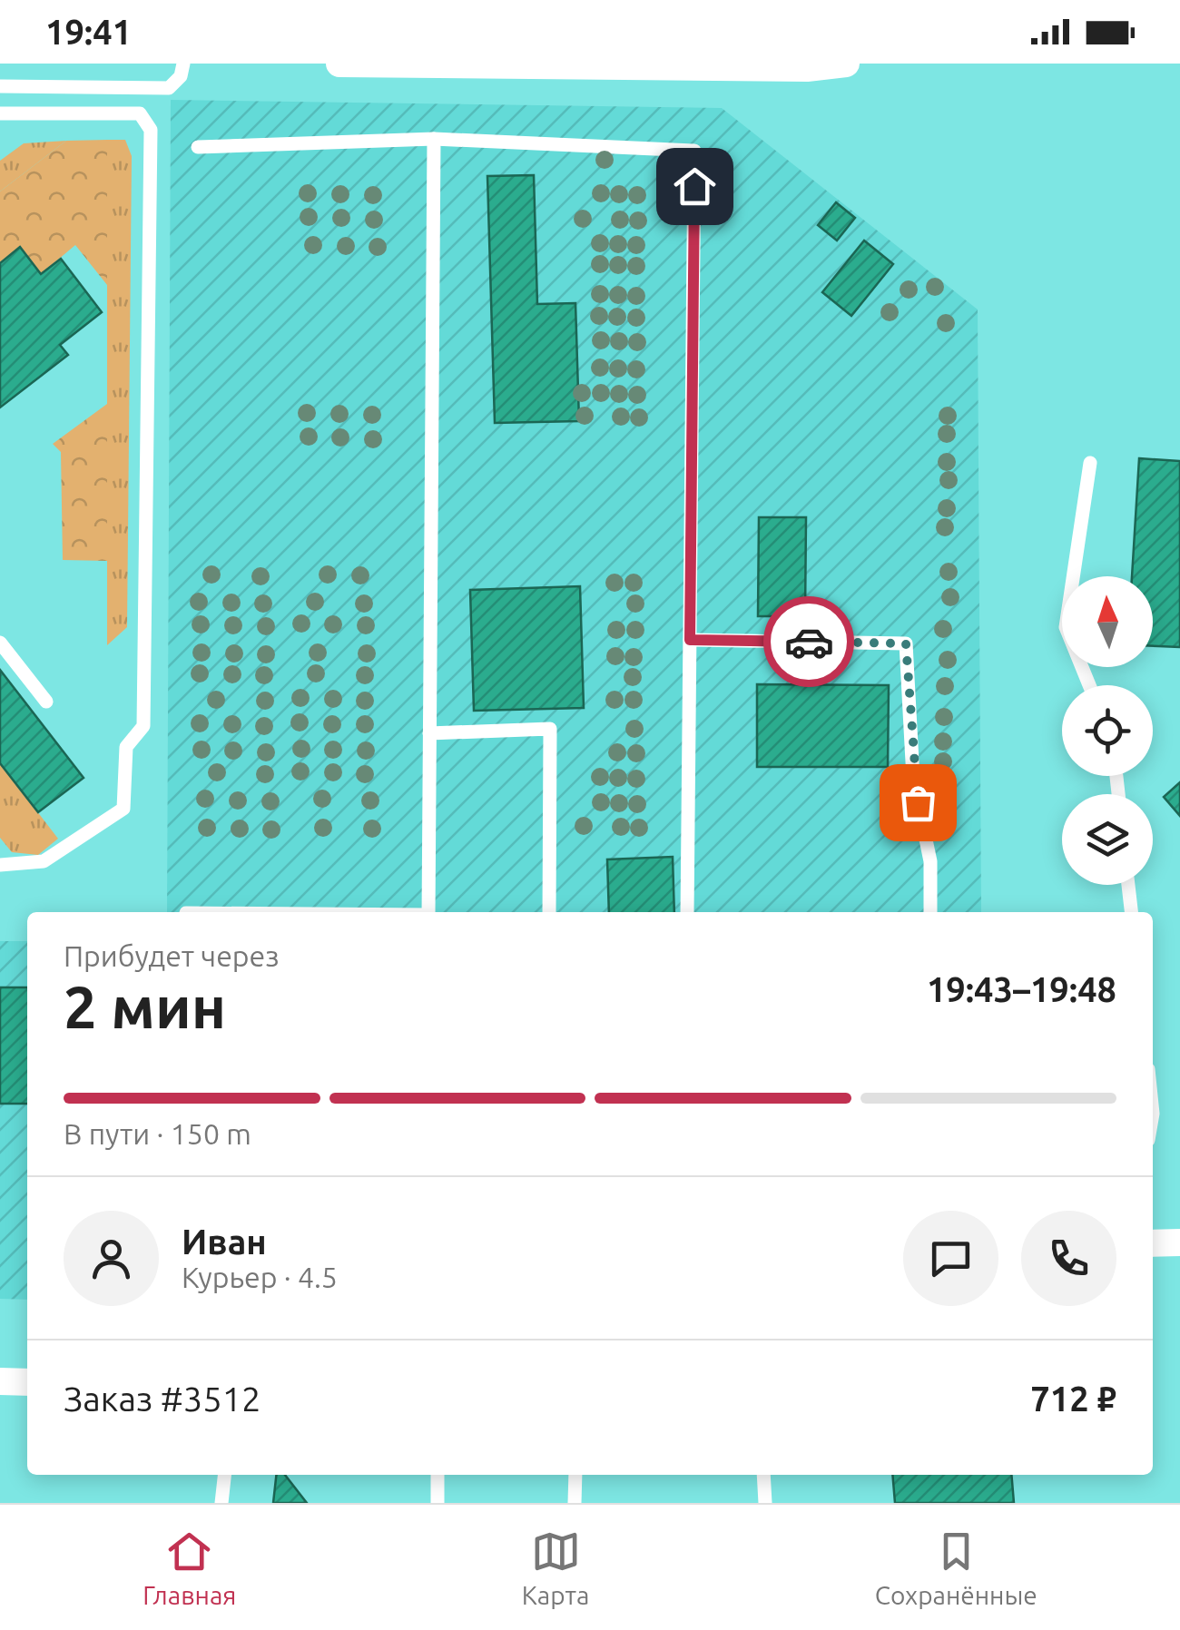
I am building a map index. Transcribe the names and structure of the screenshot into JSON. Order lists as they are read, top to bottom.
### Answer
{
  "north": "top",
  "page": {
    "status": "19:41",
    "heading": ["2 мин", "Прибудет через", "19:43–19:48"],
    "panel": [
      "Иван",
      "Курьер · 4.5",
      "Заказ #3512",
      "712 ₽"
    ],
    "bar": "В пути · 150 m",
    "tabs": ["Главная", "Карта", "Сохранённые"]
  }
}
